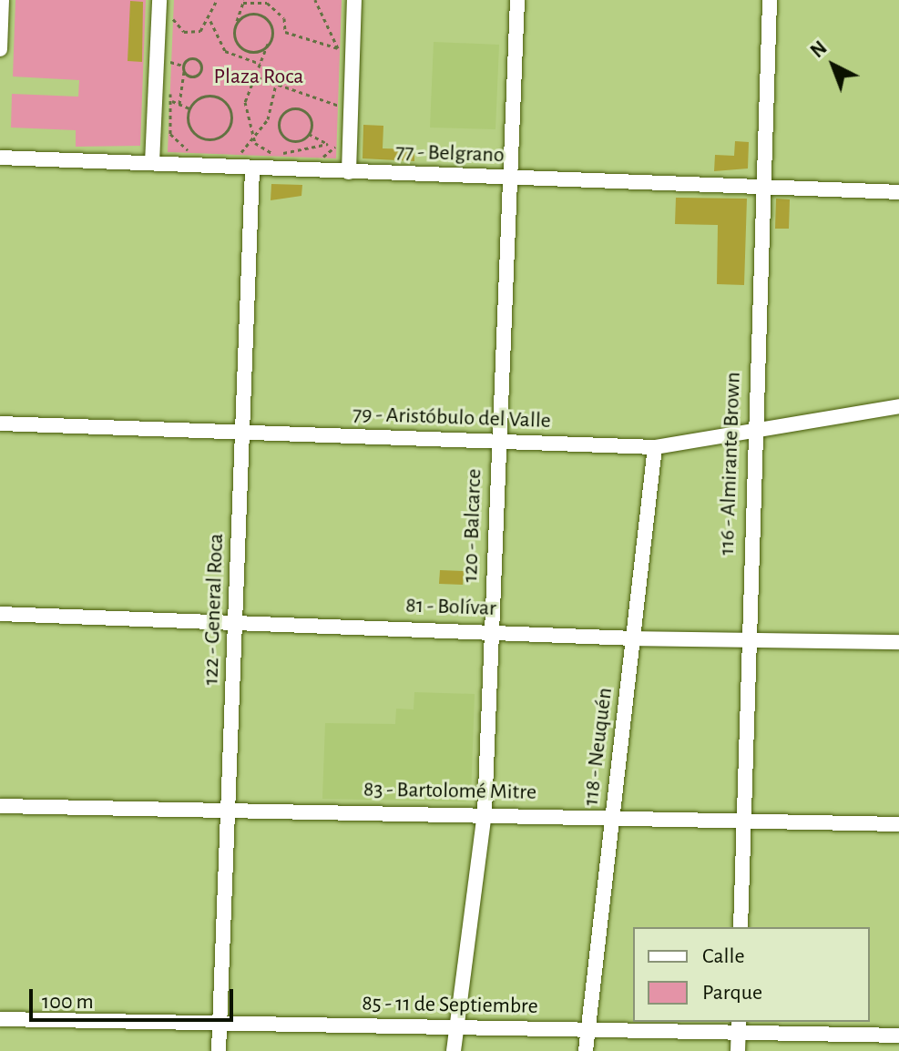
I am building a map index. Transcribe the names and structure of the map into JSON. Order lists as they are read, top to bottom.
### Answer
{
  "streets": {
    "street": [
      "77 - Belgrano",
      "79 - Aristóbulo del Valle",
      "116 - Almirante Brown",
      "120 - Balcarce",
      "81 - Bolívar",
      "122 - General Roca",
      "118 - Neuquén",
      "83 - Bartolomé Mitre",
      "85 - 11 de Septiembre"
    ]
  },
  "crossings": [
    ["77 - Belgrano", "116 - Almirante Brown"],
    ["77 - Belgrano", "120 - Balcarce"],
    ["77 - Belgrano", "122 - General Roca"],
    ["79 - Aristóbulo del Valle", "116 - Almirante Brown"],
    ["79 - Aristóbulo del Valle", "120 - Balcarce"],
    ["79 - Aristóbulo del Valle", "122 - General Roca"],
    ["79 - Aristóbulo del Valle", "118 - Neuquén"],
    ["116 - Almirante Brown", "81 - Bolívar"],
    ["116 - Almirante Brown", "83 - Bartolomé Mitre"],
    ["120 - Balcarce", "81 - Bolívar"],
    ["120 - Balcarce", "83 - Bartolomé Mitre"],
    ["120 - Balcarce", "85 - 11 de Septiembre"],
    ["81 - Bolívar", "122 - General Roca"],
    ["81 - Bolívar", "118 - Neuquén"],
    ["122 - General Roca", "83 - Bartolomé Mitre"],
    ["122 - General Roca", "85 - 11 de Septiembre"],
    ["118 - Neuquén", "83 - Bartolomé Mitre"],
    ["118 - Neuquén", "85 - 11 de Septiembre"]
  ],
  "parks": ["Plaza Roca"],
  "legend": ["Calle", "Parque"],
  "scale_bar": "100 m",
  "north": "top left"
}
